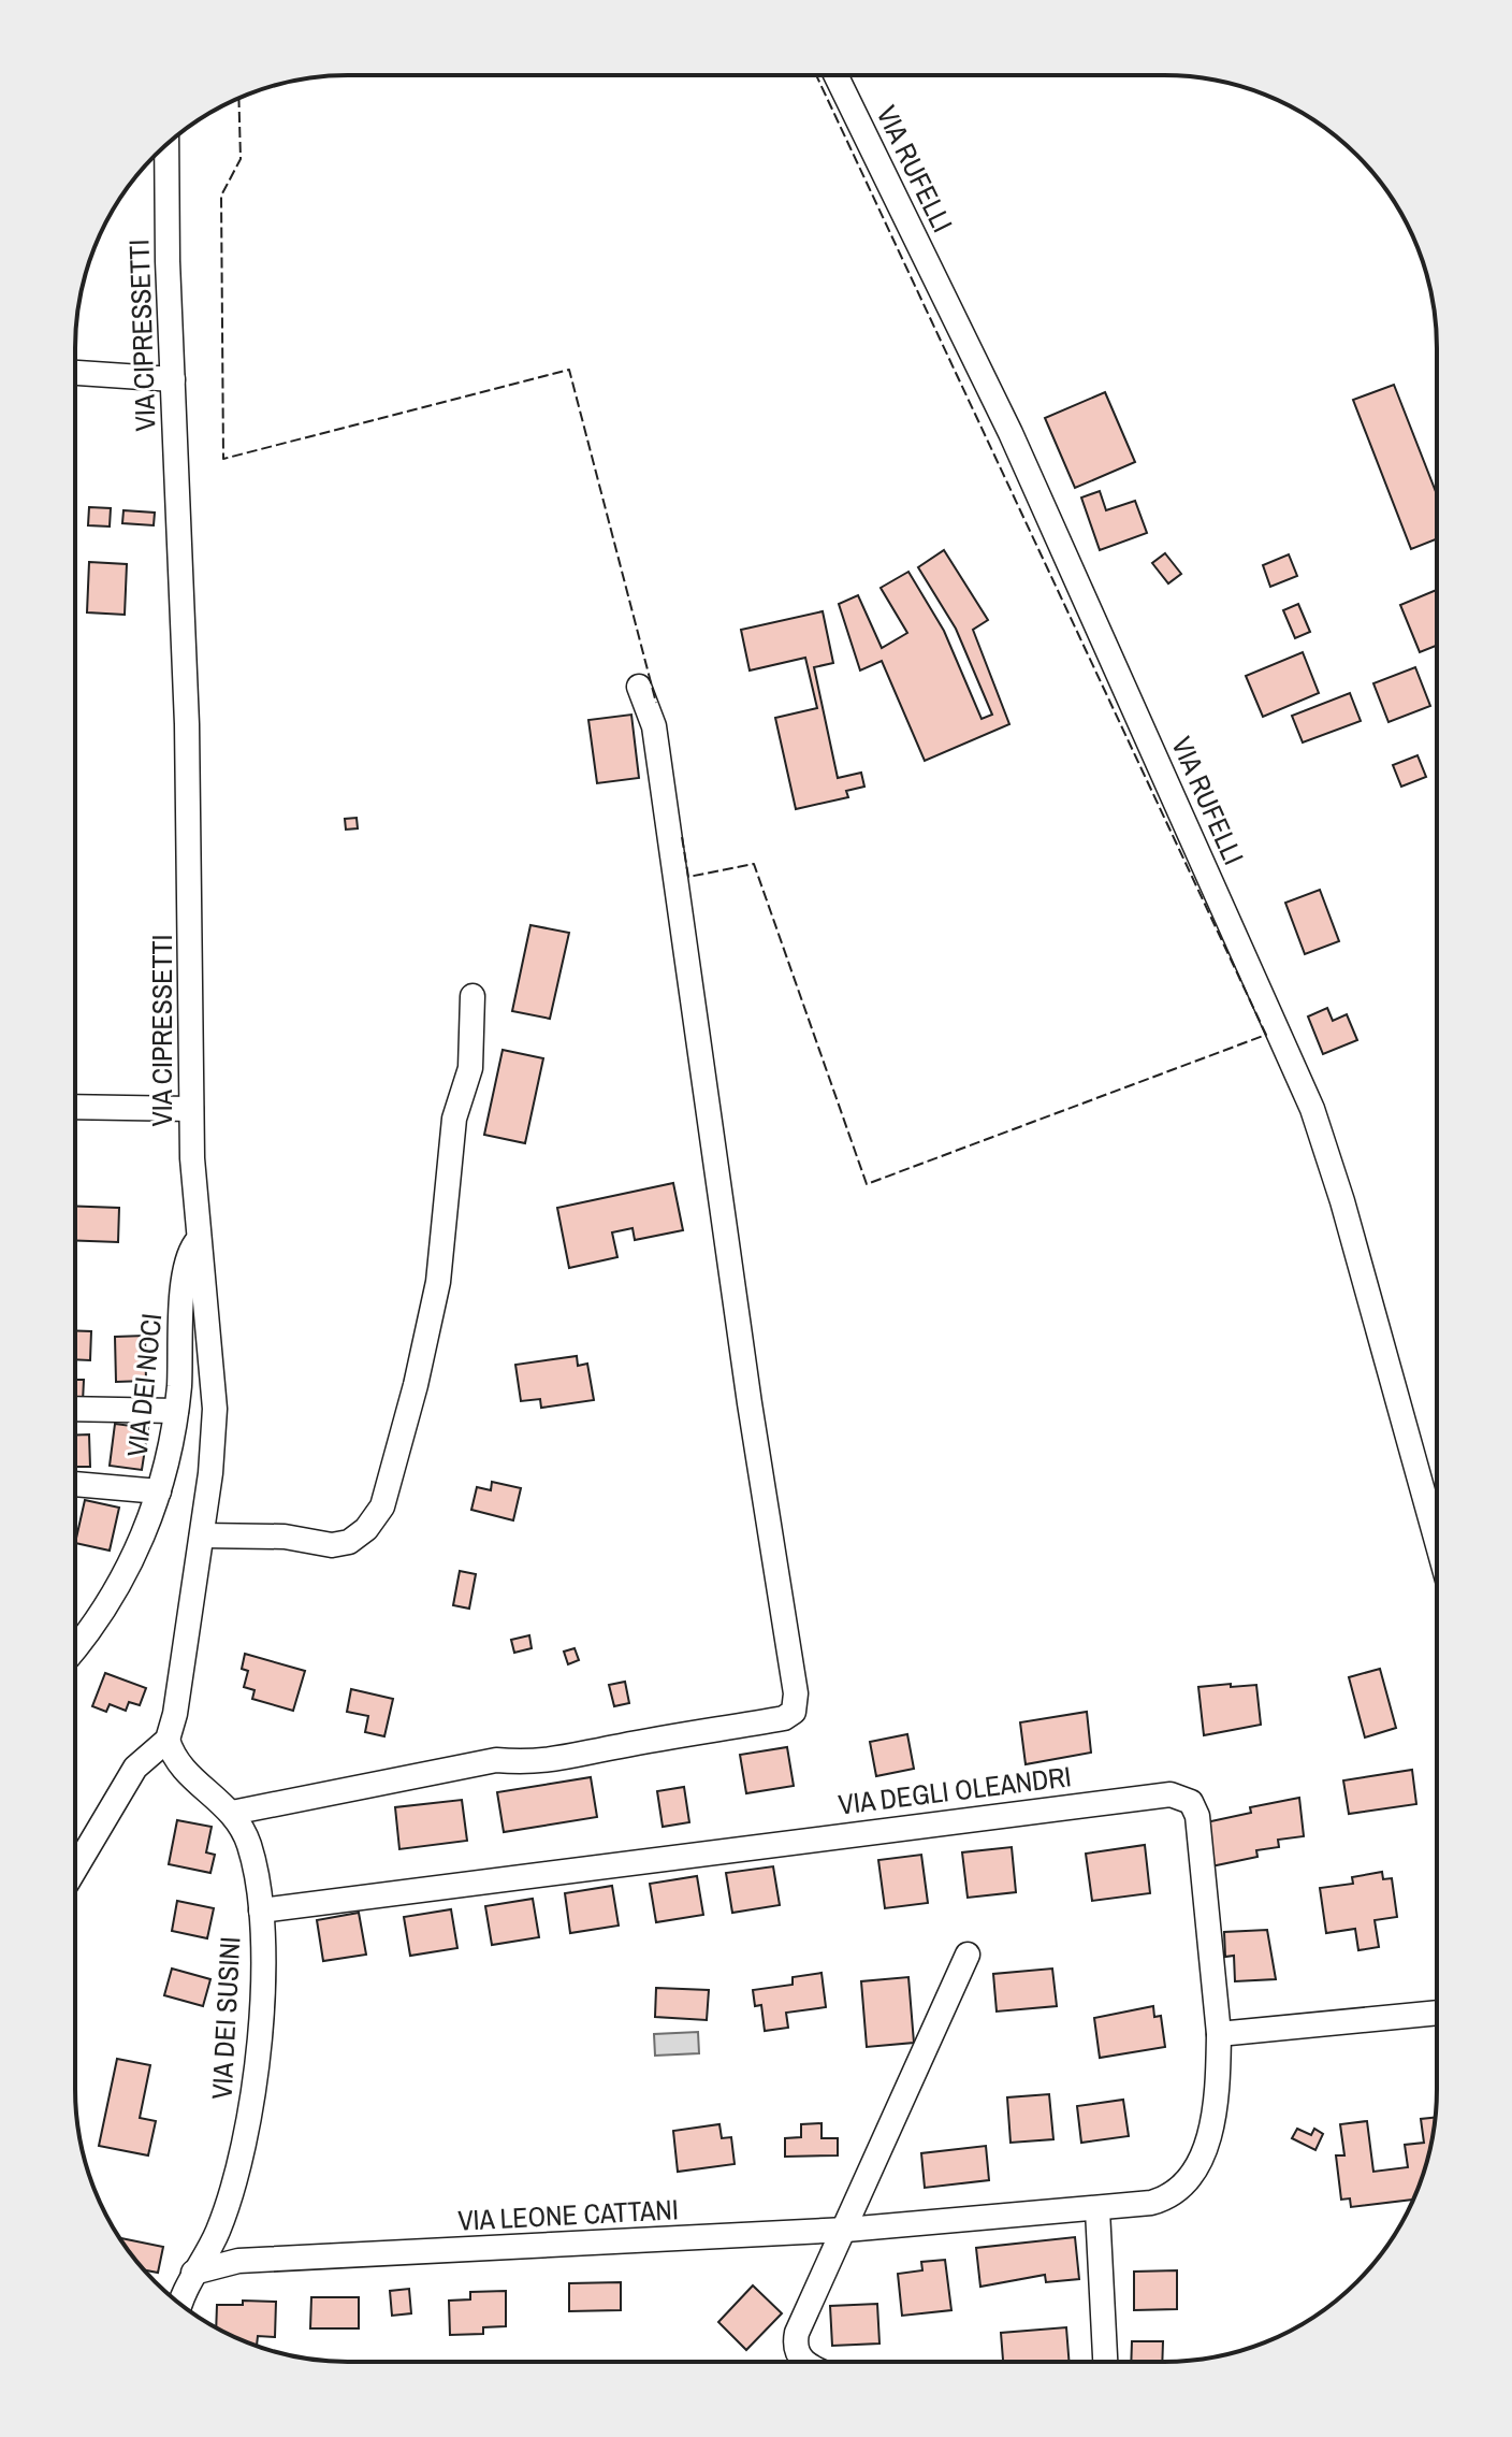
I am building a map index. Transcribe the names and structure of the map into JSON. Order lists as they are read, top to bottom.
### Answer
{
  "streets": {
    "street": [
      "VIA RUFELLI",
      "VIA CIPRESSETTI",
      "VIA DEI NOCI",
      "VIA DEGLI OLEANDRI",
      "VIA DEI SUSINI",
      "VIA LEONE CATTANI"
    ]
  },
  "crossings": [
    ["VIA CIPRESSETTI", "VIA DEI NOCI"],
    ["VIA CIPRESSETTI", "VIA DEI SUSINI"],
    ["VIA DEGLI OLEANDRI", "VIA DEI SUSINI"],
    ["VIA DEGLI OLEANDRI", "VIA LEONE CATTANI"],
    ["VIA DEI SUSINI", "VIA LEONE CATTANI"]
  ]
}
